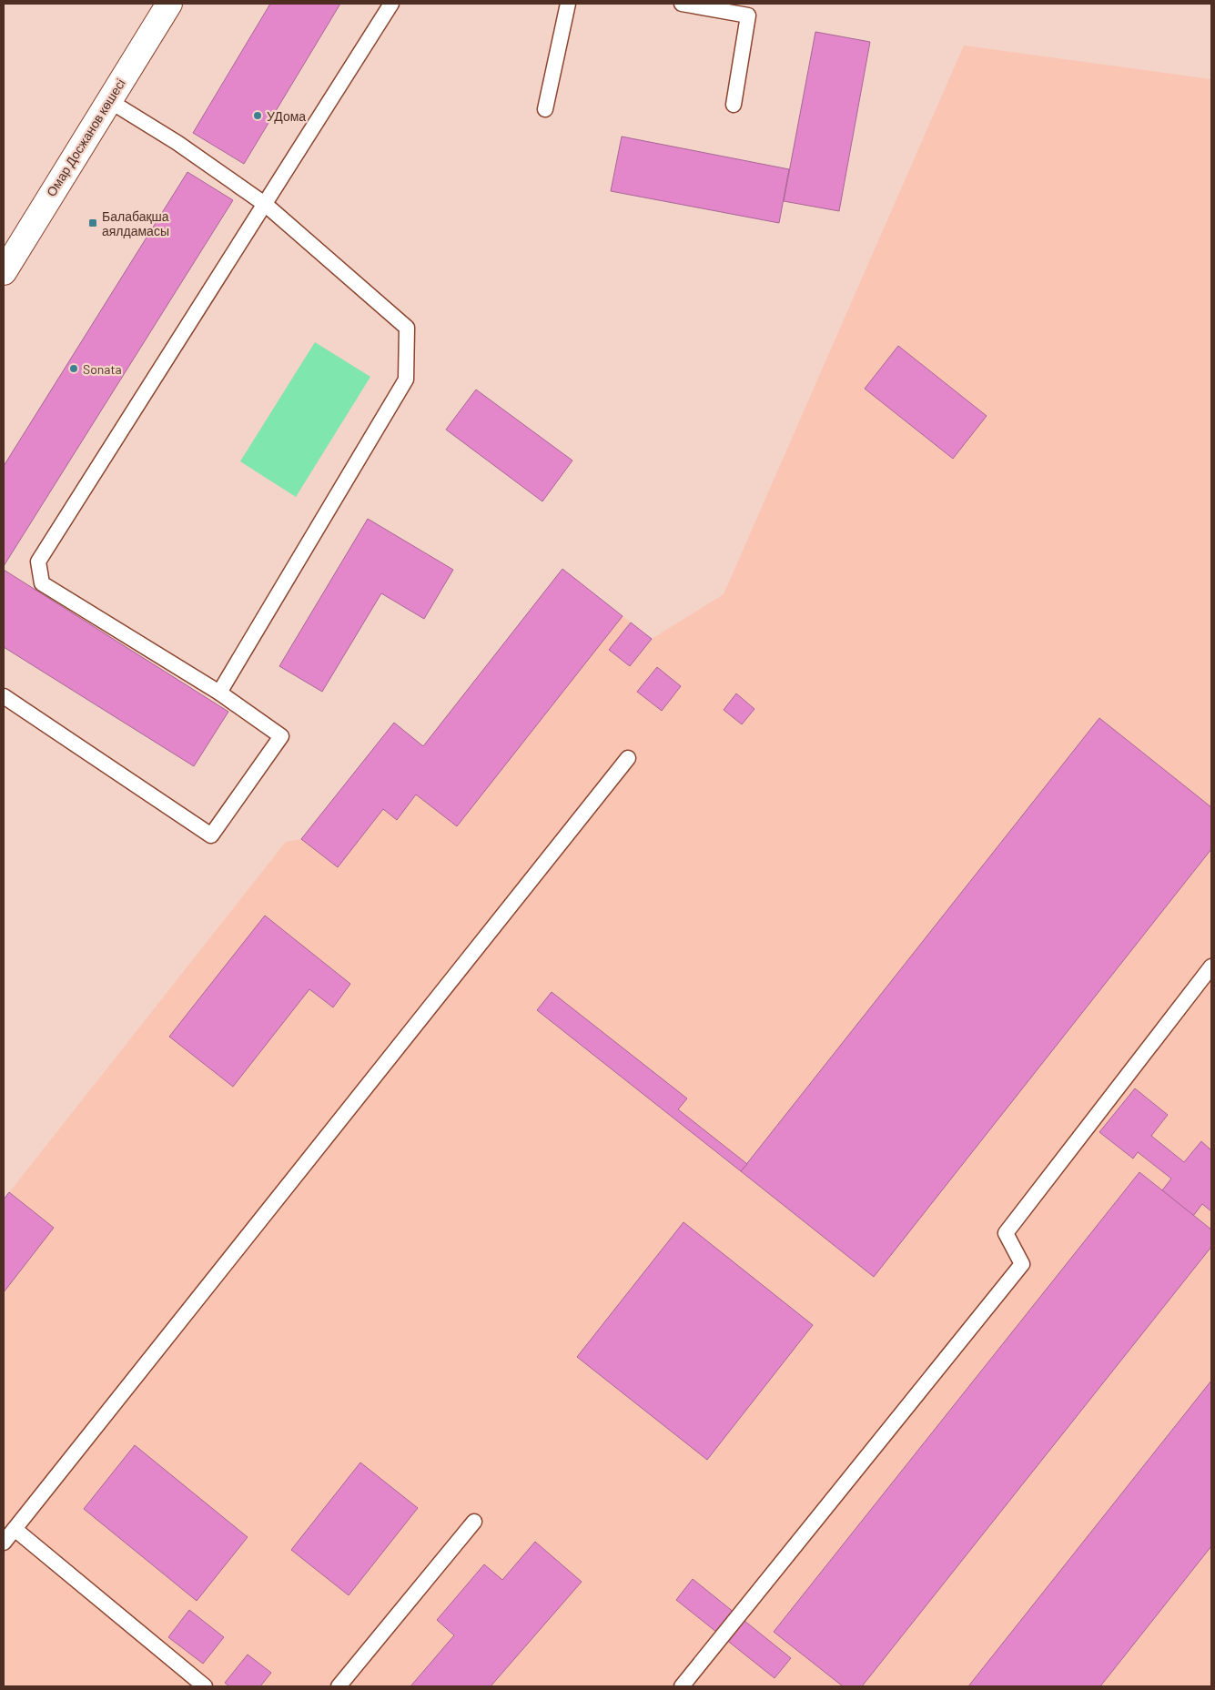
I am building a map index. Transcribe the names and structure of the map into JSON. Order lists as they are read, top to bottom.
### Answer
{
  "streets": {
    "main road": ["Омар Досжанов көшесі"]
  },
  "places": {
    "other": ["УДома", "Sonata"],
    "transit": ["Балабақша аялдамасы"]
  }
}
